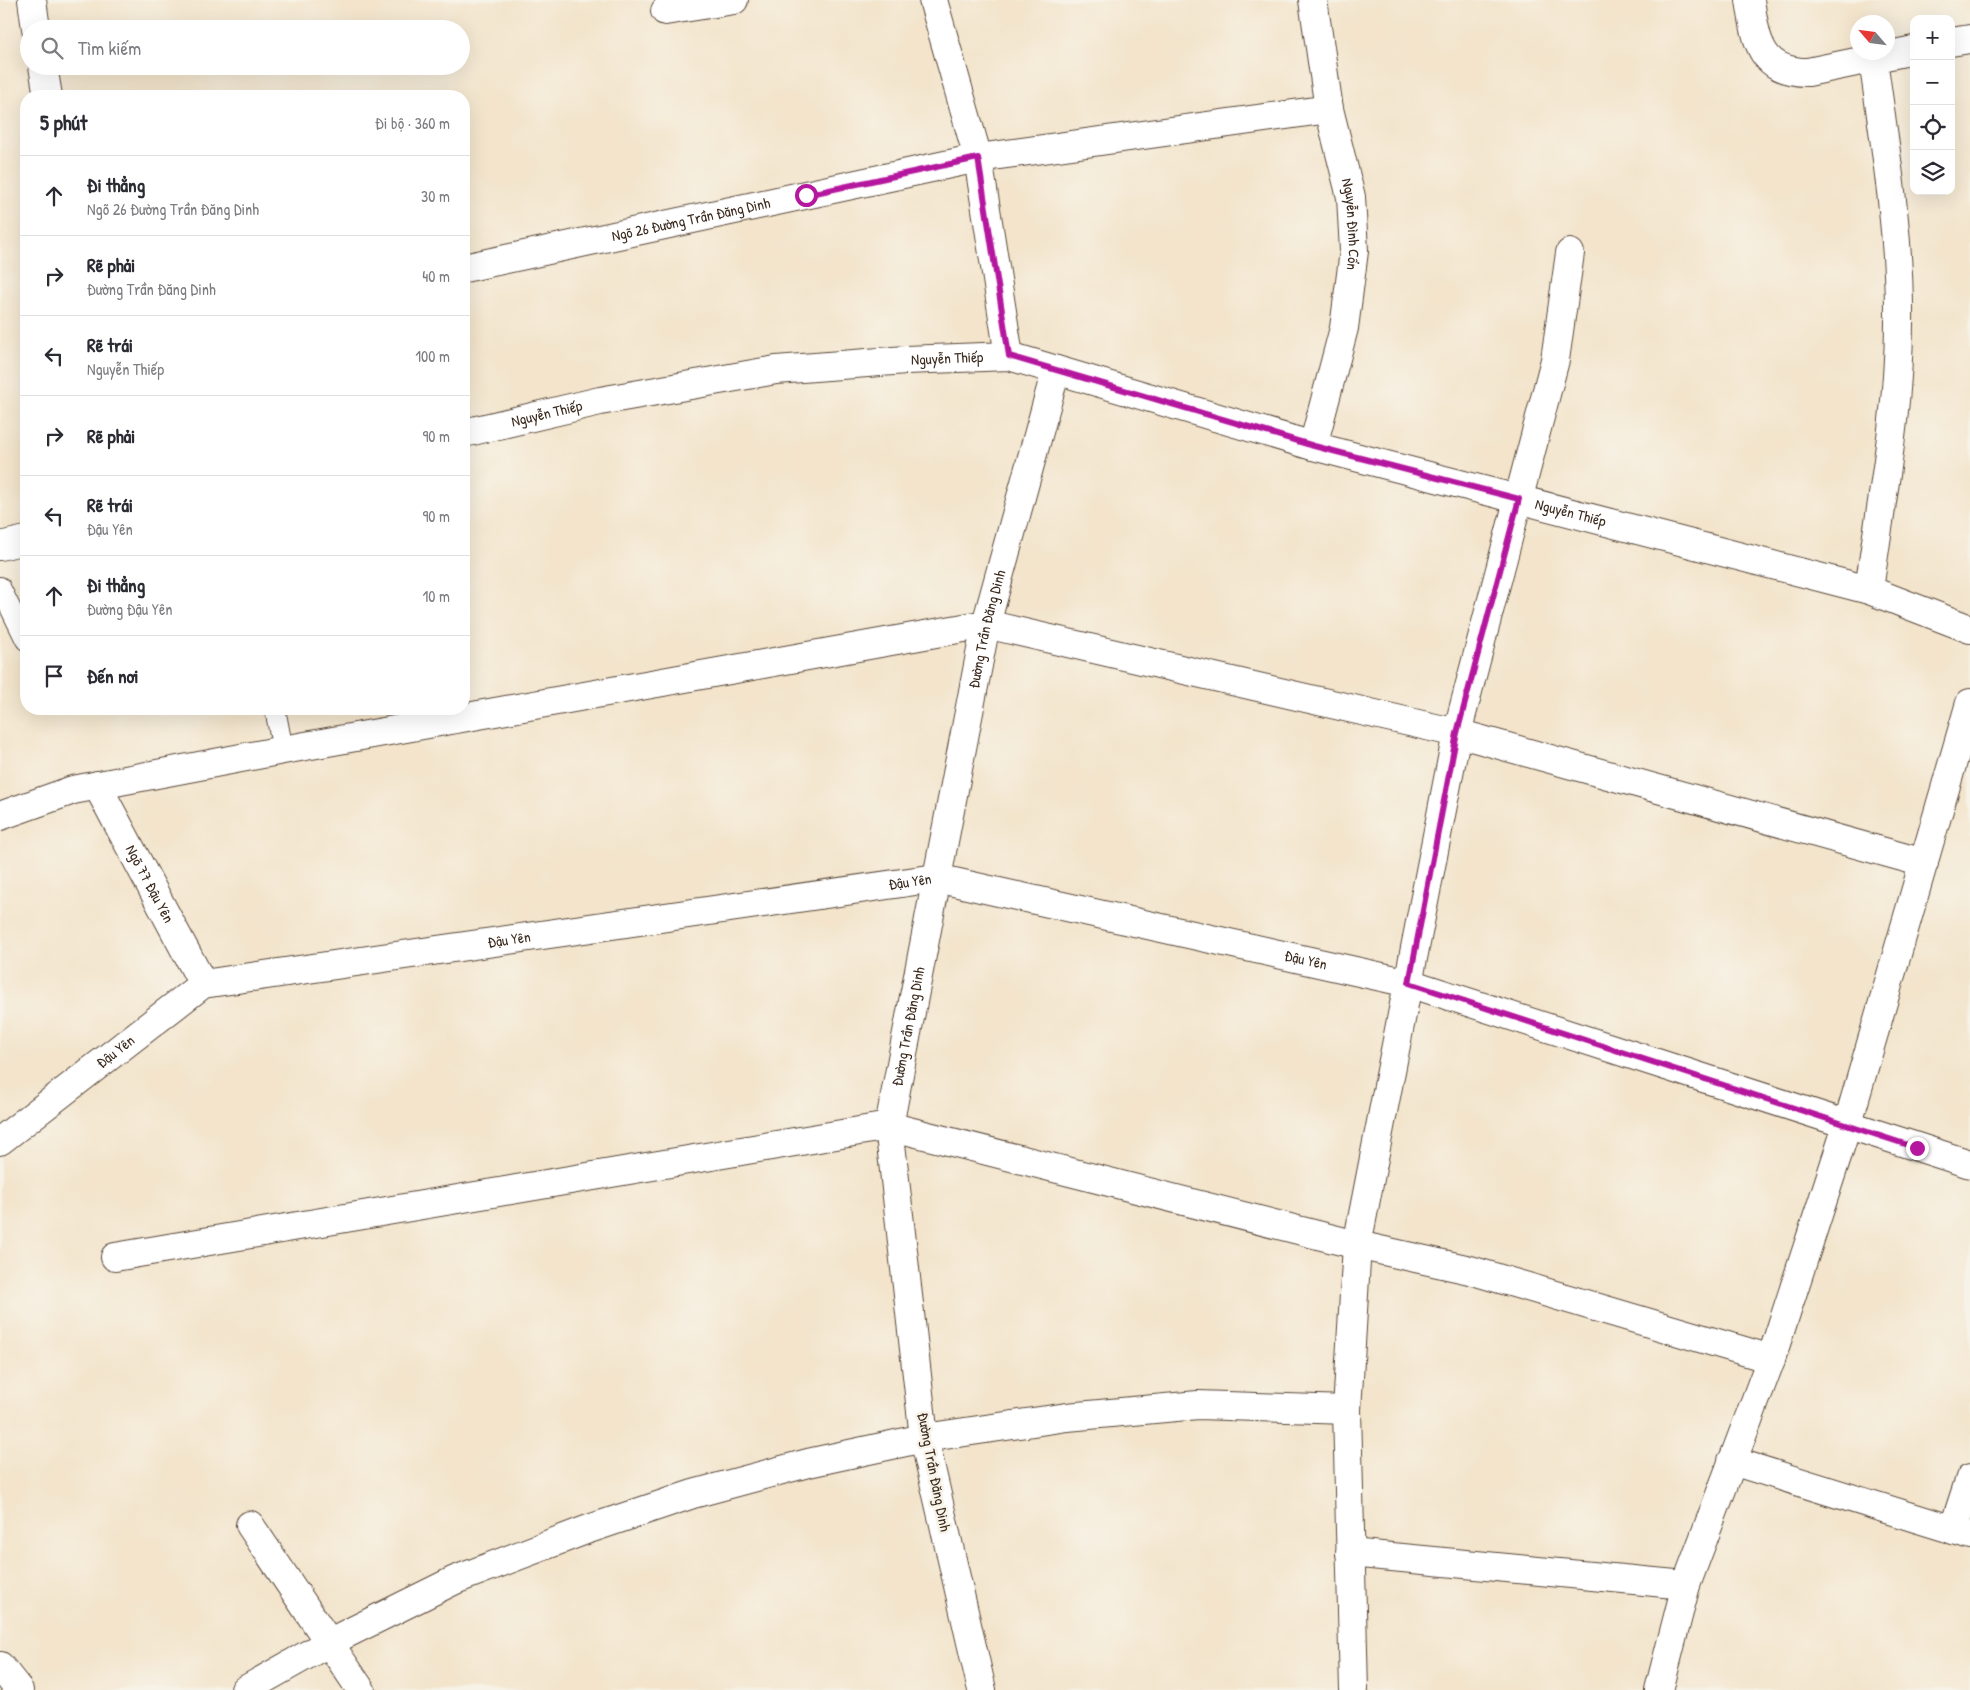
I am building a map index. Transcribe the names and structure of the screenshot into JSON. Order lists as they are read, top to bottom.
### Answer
{
  "streets": {
    "street": [
      "Ngõ 26 Đường Trần Đăng Dinh",
      "Nguyễn Đình Cổn",
      "Nguyễn Thiếp",
      "Đường Trần Đăng Dinh",
      "Đậu Yên",
      "Ngõ 77 Đậu Yên"
    ]
  },
  "crossings": [
    ["Ngõ 26 Đường Trần Đăng Dinh", "Nguyễn Đình Cổn"],
    ["Nguyễn Đình Cổn", "Nguyễn Thiếp"],
    ["Nguyễn Thiếp", "Đường Trần Đăng Dinh"],
    ["Đường Trần Đăng Dinh", "Đậu Yên"],
    ["Đậu Yên", "Ngõ 77 Đậu Yên"]
  ],
  "north": "top left",
  "page": {
    "map_buttons": ["+", "−"],
    "search": "Tìm kiếm",
    "heading": ["5 phút", "Đi bộ · 360 m"],
    "list": [
      ["Đi thẳng", "Ngõ 26 Đường Trần Đăng Dinh", "30 m"],
      ["Rẽ phải", "Đường Trần Đăng Dinh", "40 m"],
      ["Rẽ trái", "Nguyễn Thiếp", "100 m"],
      ["Rẽ phải", "90 m"],
      ["Rẽ trái", "Đậu Yên", "90 m"],
      ["Đi thẳng", "Đường Đậu Yên", "10 m"],
      "Đến nơi"
    ]
  }
}
